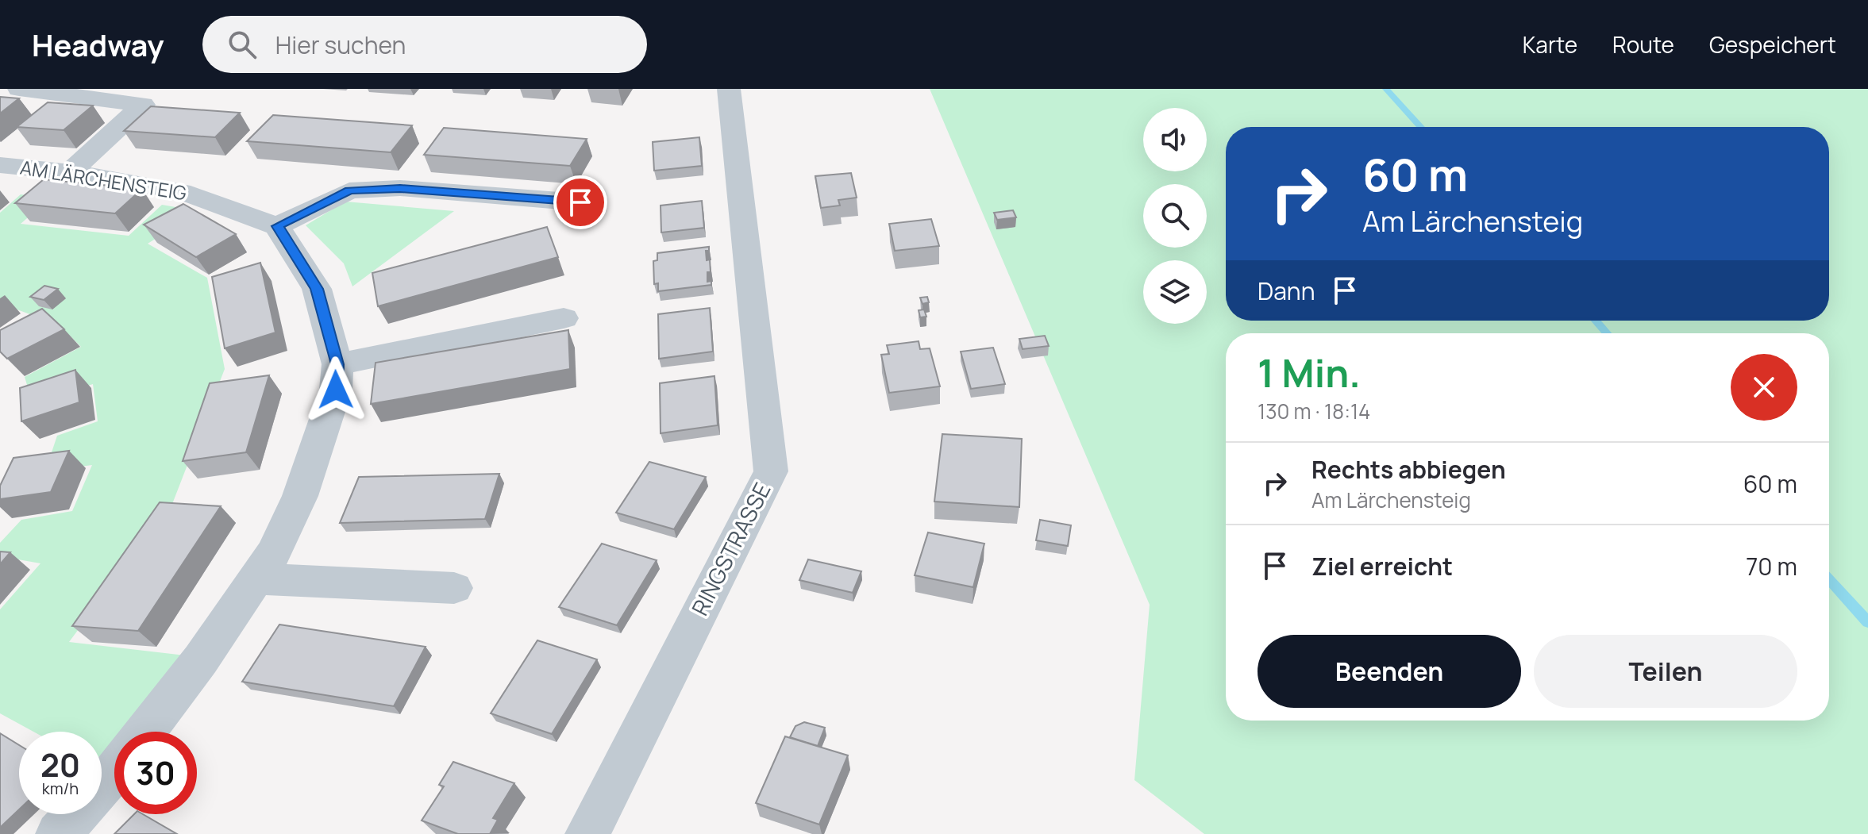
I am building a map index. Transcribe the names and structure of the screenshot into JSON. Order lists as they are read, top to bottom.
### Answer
{
  "streets": {
    "street": ["AM LÄRCHENSTEIG", "RINGSTRASSE"]
  },
  "page": {
    "header": "Headway",
    "search": "Hier suchen",
    "nav": ["Karte", "Route", "Gespeichert"],
    "turn": ["60 m", "Am Lärchensteig"],
    "then": "Dann",
    "heading": ["1 Min.", "130 m · 18:14"],
    "list": [
      {
        "name": "Rechts abbiegen",
        "note": "Am Lärchensteig",
        "value": "60 m"
      },
      {
        "name": "Ziel erreicht",
        "value": "70 m"
      }
    ],
    "buttons": ["Beenden", "Teilen"],
    "speed": "20 km/h",
    "limit": "30"
  }
}
